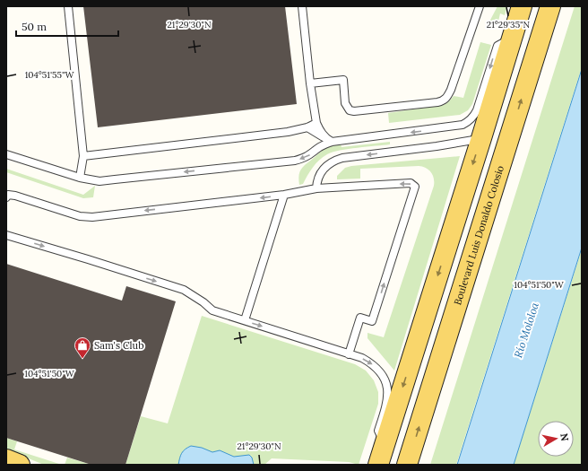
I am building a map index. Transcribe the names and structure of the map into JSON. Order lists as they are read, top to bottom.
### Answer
{
  "streets": {
    "main road": ["Boulevard Luis Donaldo Colosio"]
  },
  "water": ["Río Mololoa"],
  "places": {
    "shop": ["Sam's Club"]
  },
  "scale_bar": "50 m",
  "north": "right",
  "coordinates": [
    "21°29'30\"N",
    "21°29'35\"N",
    "104°51'55\"W",
    "104°51'50\"W"
  ]
}
